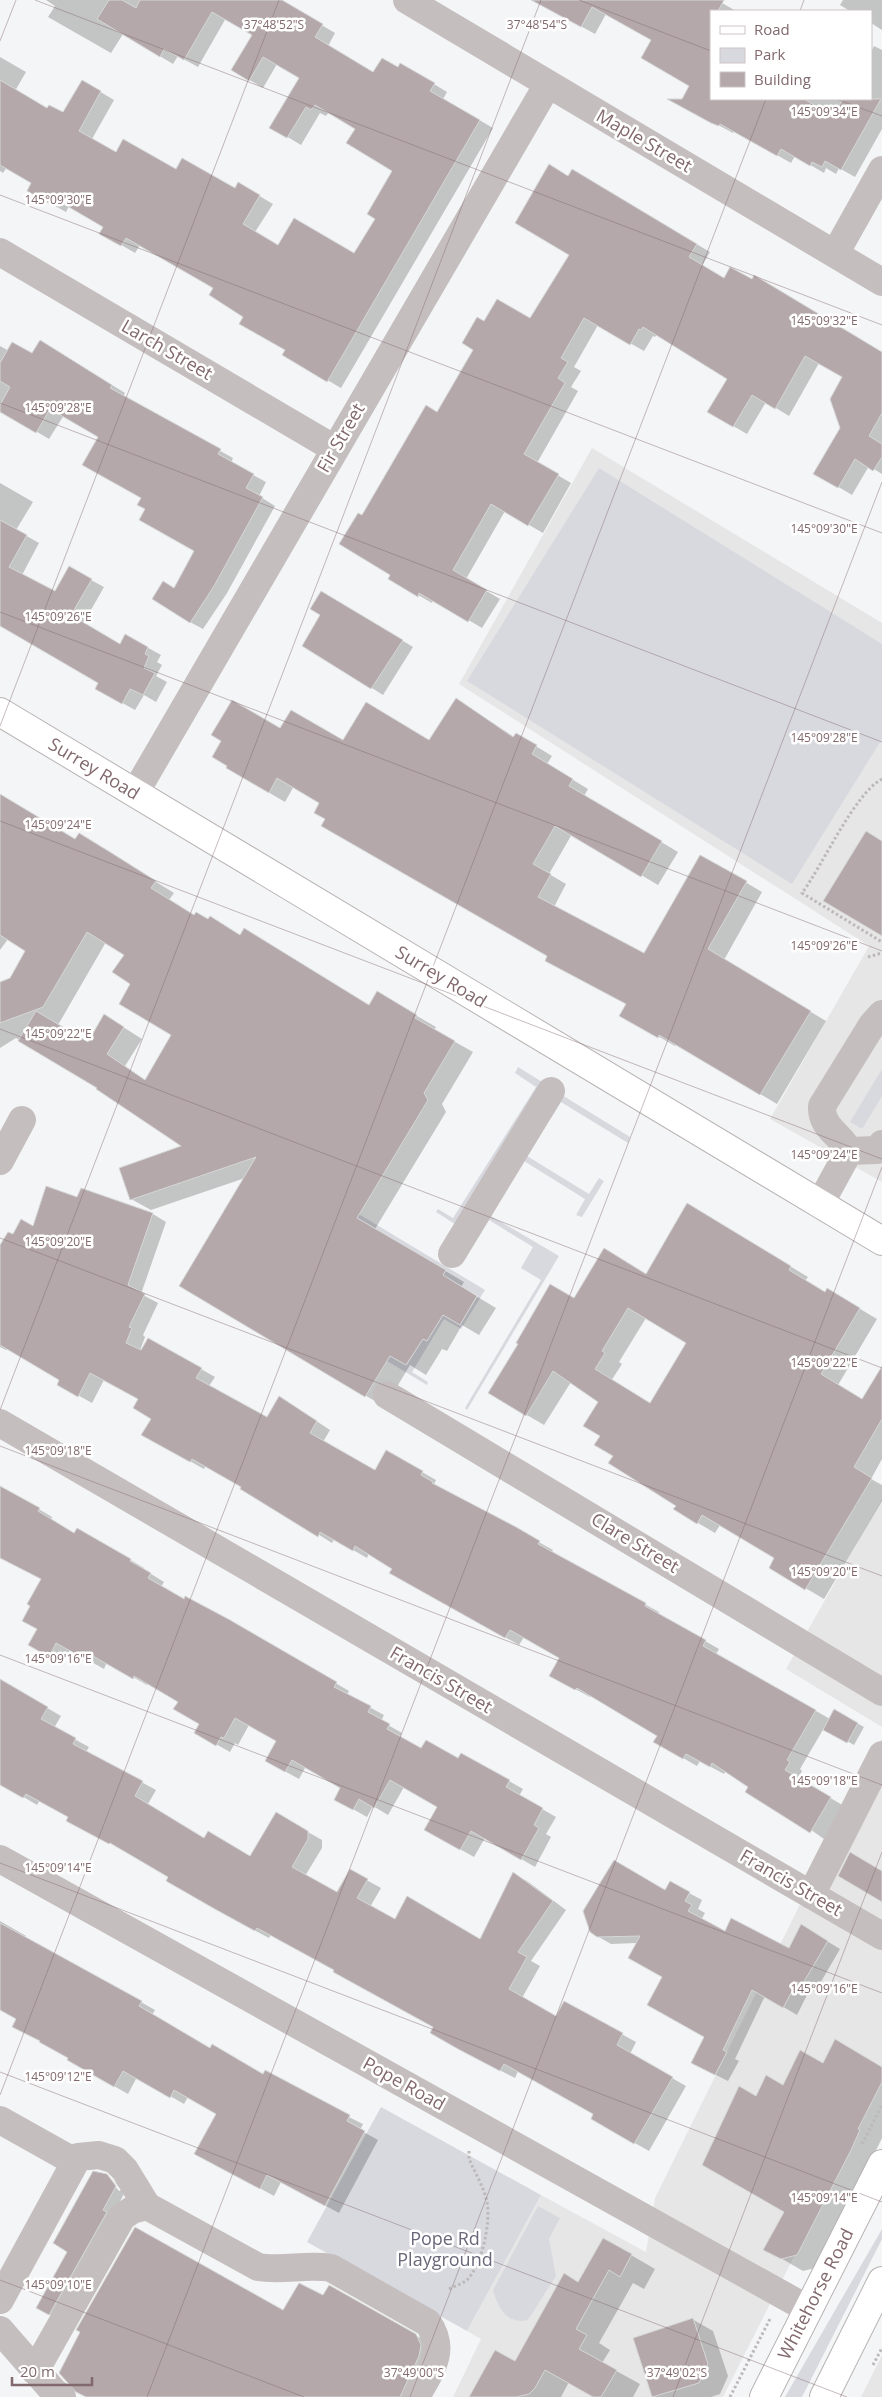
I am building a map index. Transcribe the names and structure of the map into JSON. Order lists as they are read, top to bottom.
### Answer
{
  "streets": {
    "main road": ["Surrey Road", "Whitehorse Road"],
    "street": [
      "Maple Street",
      "Larch Street",
      "Fir Street",
      "Clare Street",
      "Francis Street",
      "Pope Road"
    ]
  },
  "crossings": [
    ["Maple Street", "Fir Street"],
    ["Larch Street", "Fir Street"],
    ["Fir Street", "Surrey Road"],
    ["Pope Road", "Whitehorse Road"]
  ],
  "parks": ["Pope Rd Playground"],
  "legend": ["Road", "Park", "Building"],
  "scale_bar": "20 m",
  "coordinates": [
    "37°48'54\"S",
    "37°48'52\"S",
    "145°09'34\"E",
    "145°09'30\"E",
    "145°09'32\"E",
    "145°09'28\"E",
    "145°09'26\"E",
    "145°09'24\"E",
    "145°09'22\"E",
    "145°09'20\"E",
    "145°09'18\"E",
    "145°09'16\"E",
    "145°09'14\"E",
    "145°09'12\"E",
    "145°09'10\"E",
    "37°49'00\"S",
    "37°49'02\"S"
  ]
}
